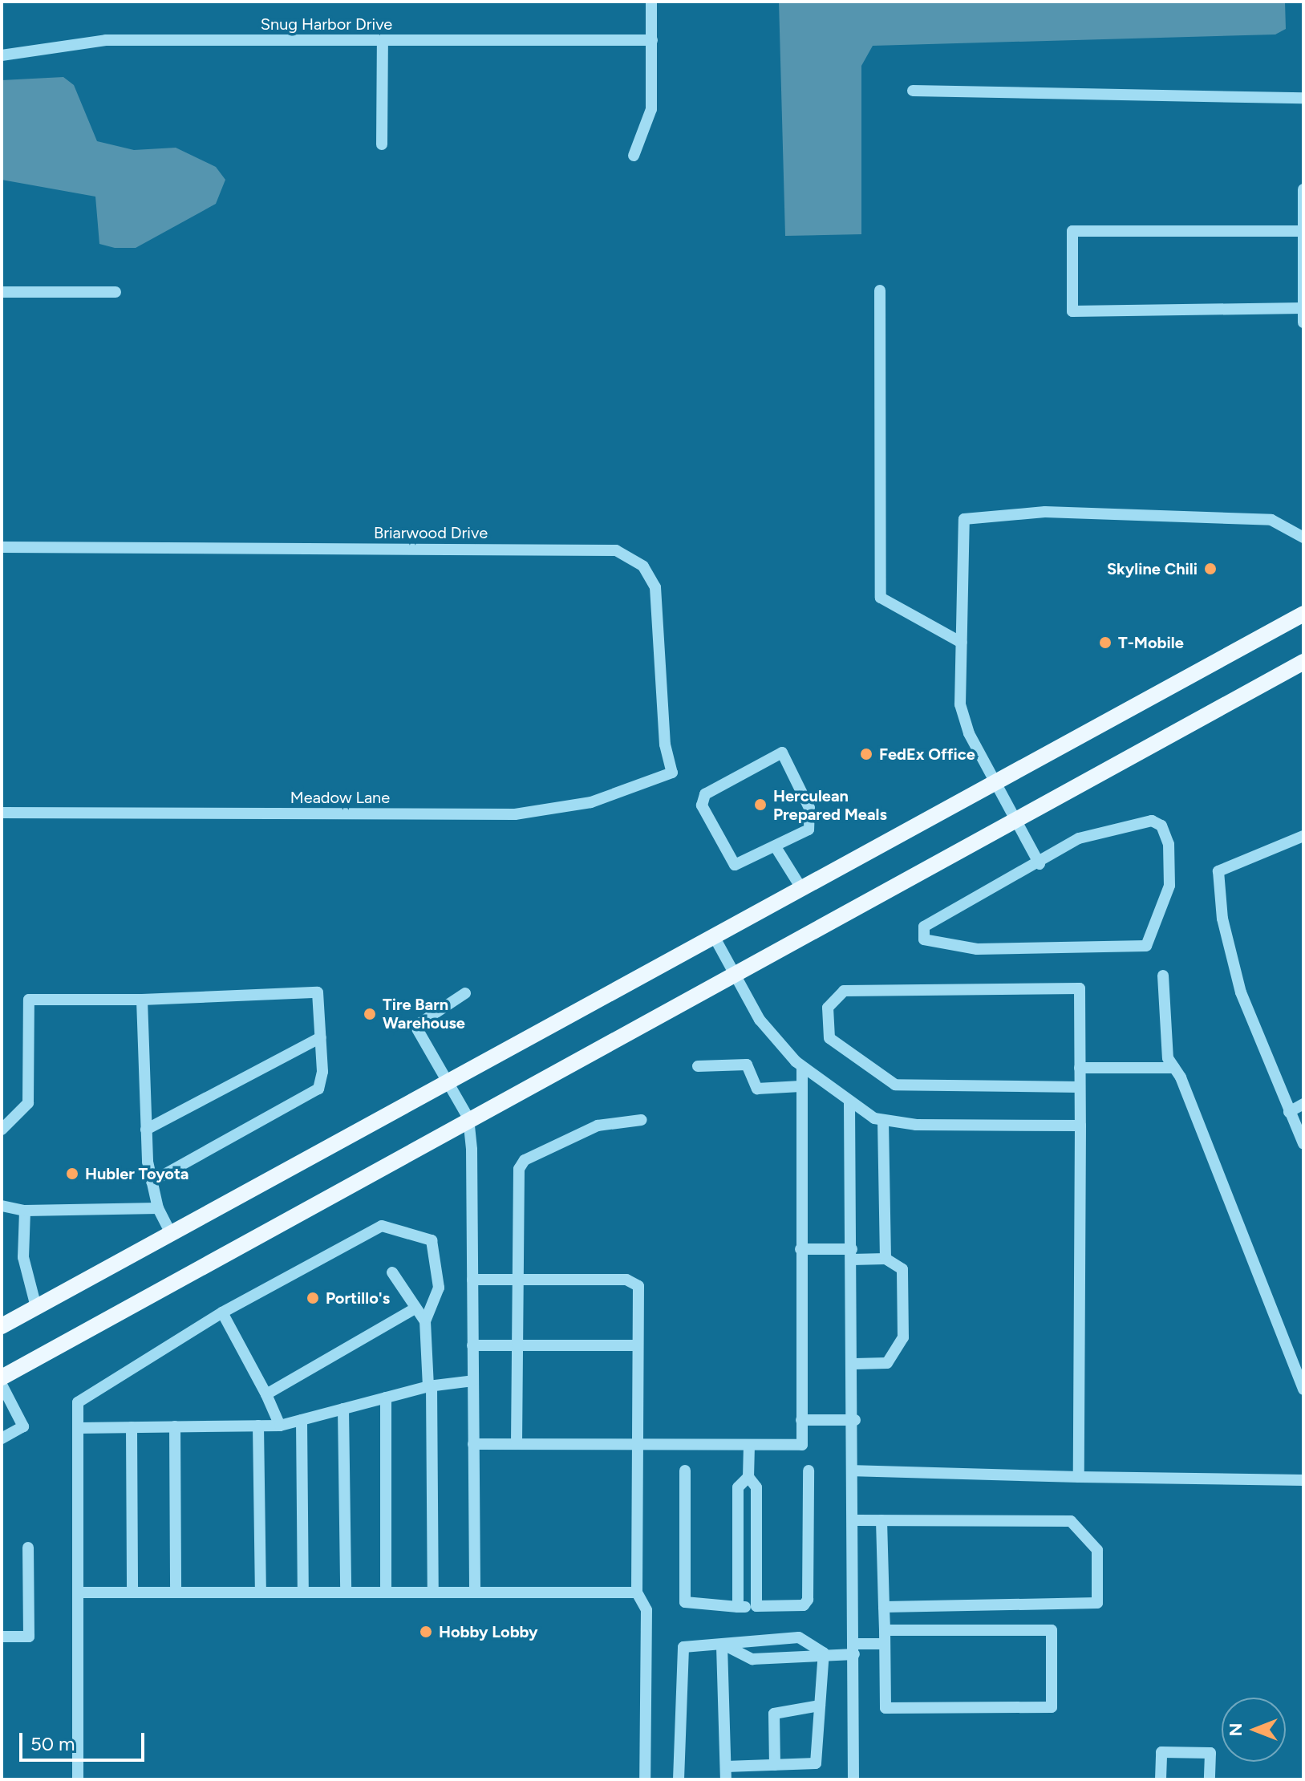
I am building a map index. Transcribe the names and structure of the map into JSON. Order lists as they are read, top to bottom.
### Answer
{
  "streets": {
    "street": ["Snug Harbor Drive", "Briarwood Drive", "Meadow Lane"]
  },
  "crossings": [
    ["Briarwood Drive", "Meadow Lane"]
  ],
  "places": [
    "Skyline Chili",
    "T-Mobile",
    "FedEx Office",
    "Herculean Prepared Meals",
    "Tire Barn Warehouse",
    "Hubler Toyota",
    "Portillo's",
    "Hobby Lobby"
  ],
  "scale_bar": "50 m",
  "north": "left"
}
